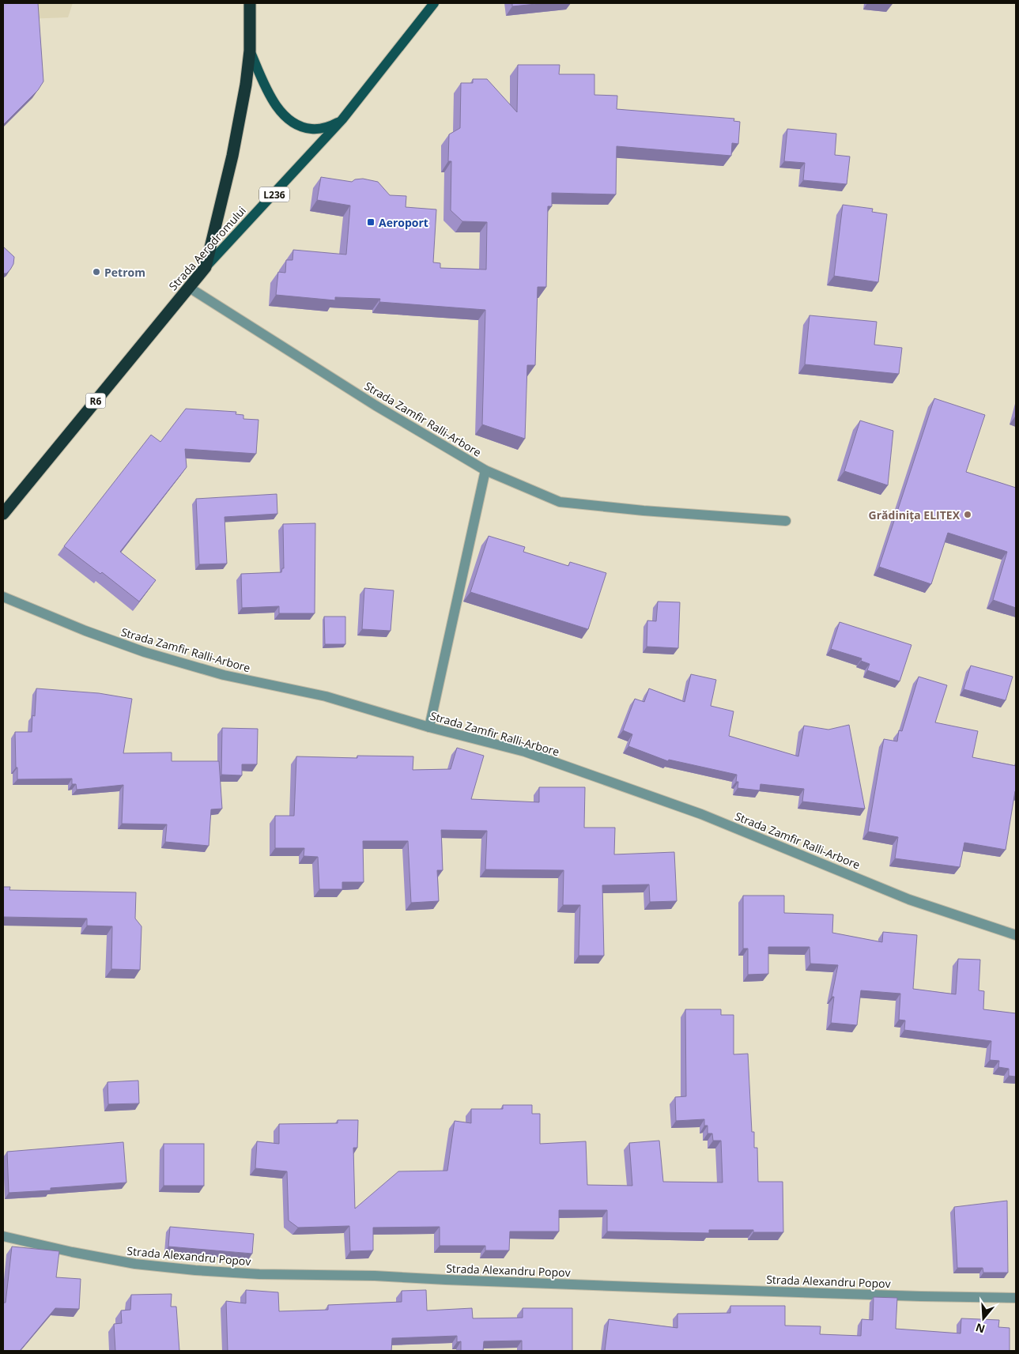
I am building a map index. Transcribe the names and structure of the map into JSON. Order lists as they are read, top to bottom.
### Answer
{
  "streets": {
    "highway": ["Strada Aerodromului", "R6"],
    "main road": ["L236"],
    "street": ["Strada Zamfir Ralli-Arbore", "Strada Alexandru Popov"]
  },
  "crossings": [
    ["Strada Aerodromului", "R6"],
    ["Strada Aerodromului", "Strada Zamfir Ralli-Arbore"]
  ],
  "places": {
    "transit": ["Aeroport"],
    "other": ["Petrom", "Grădinița ELITEX"]
  },
  "north": "bottom"
}
